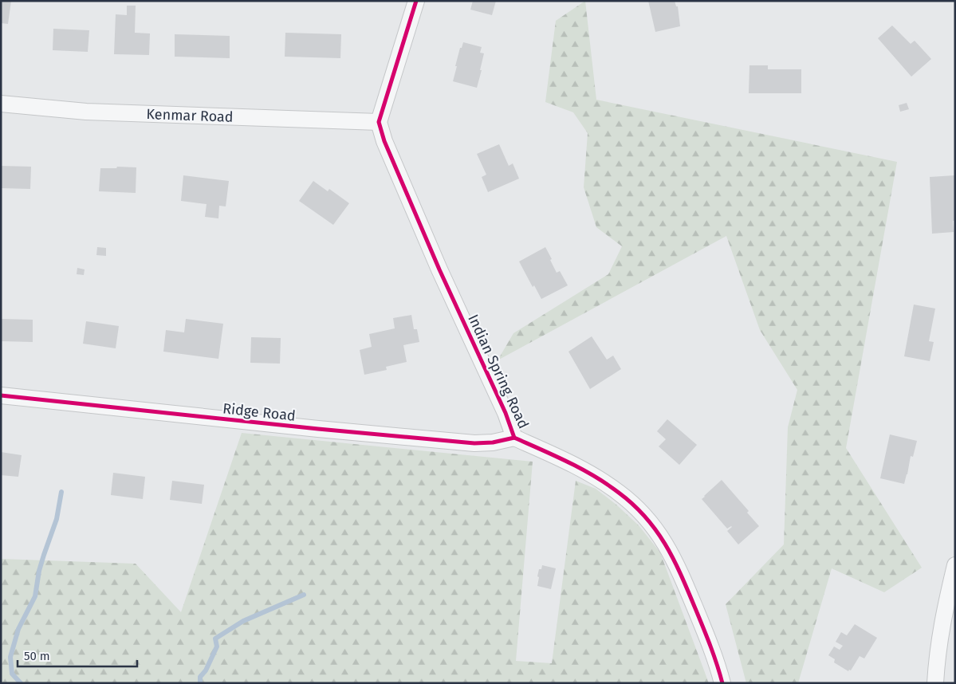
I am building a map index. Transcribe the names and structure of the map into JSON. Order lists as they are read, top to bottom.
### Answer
{
  "streets": {
    "street": ["Kenmar Road", "Indian Spring Road", "Ridge Road"]
  },
  "crossings": [
    ["Kenmar Road", "Indian Spring Road"],
    ["Indian Spring Road", "Ridge Road"]
  ],
  "scale_bar": "50 m"
}
